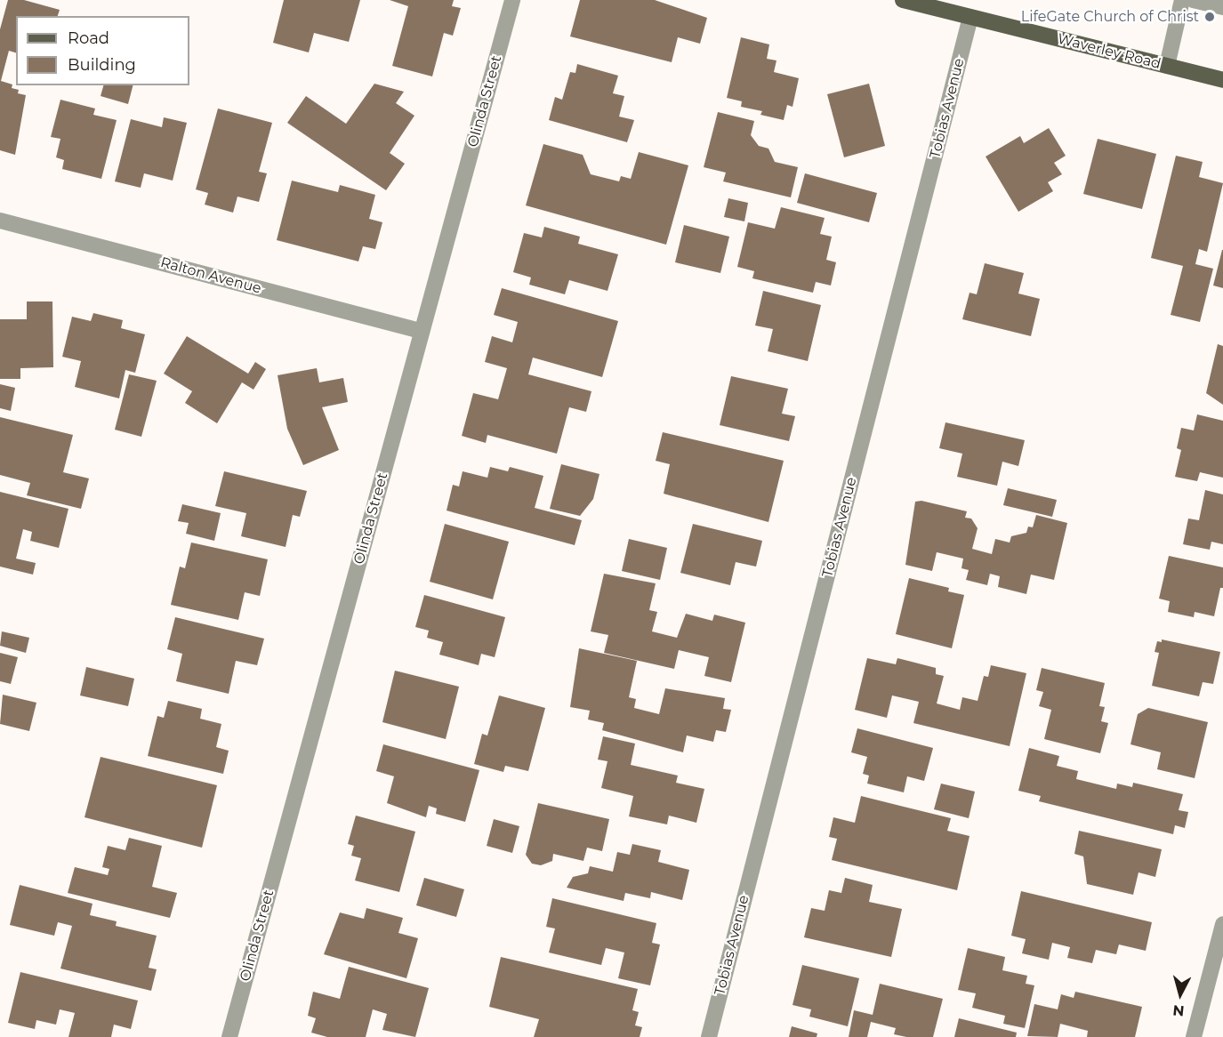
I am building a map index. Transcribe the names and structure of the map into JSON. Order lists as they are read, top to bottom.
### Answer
{
  "streets": {
    "main road": ["Waverley Road"],
    "street": ["Olinda Street", "Tobias Avenue", "Ralton Avenue"]
  },
  "crossings": [
    ["Waverley Road", "Tobias Avenue"],
    ["Olinda Street", "Ralton Avenue"]
  ],
  "places": ["LifeGate Church of Christ"],
  "legend": ["Road", "Building"],
  "north": "bottom"
}
